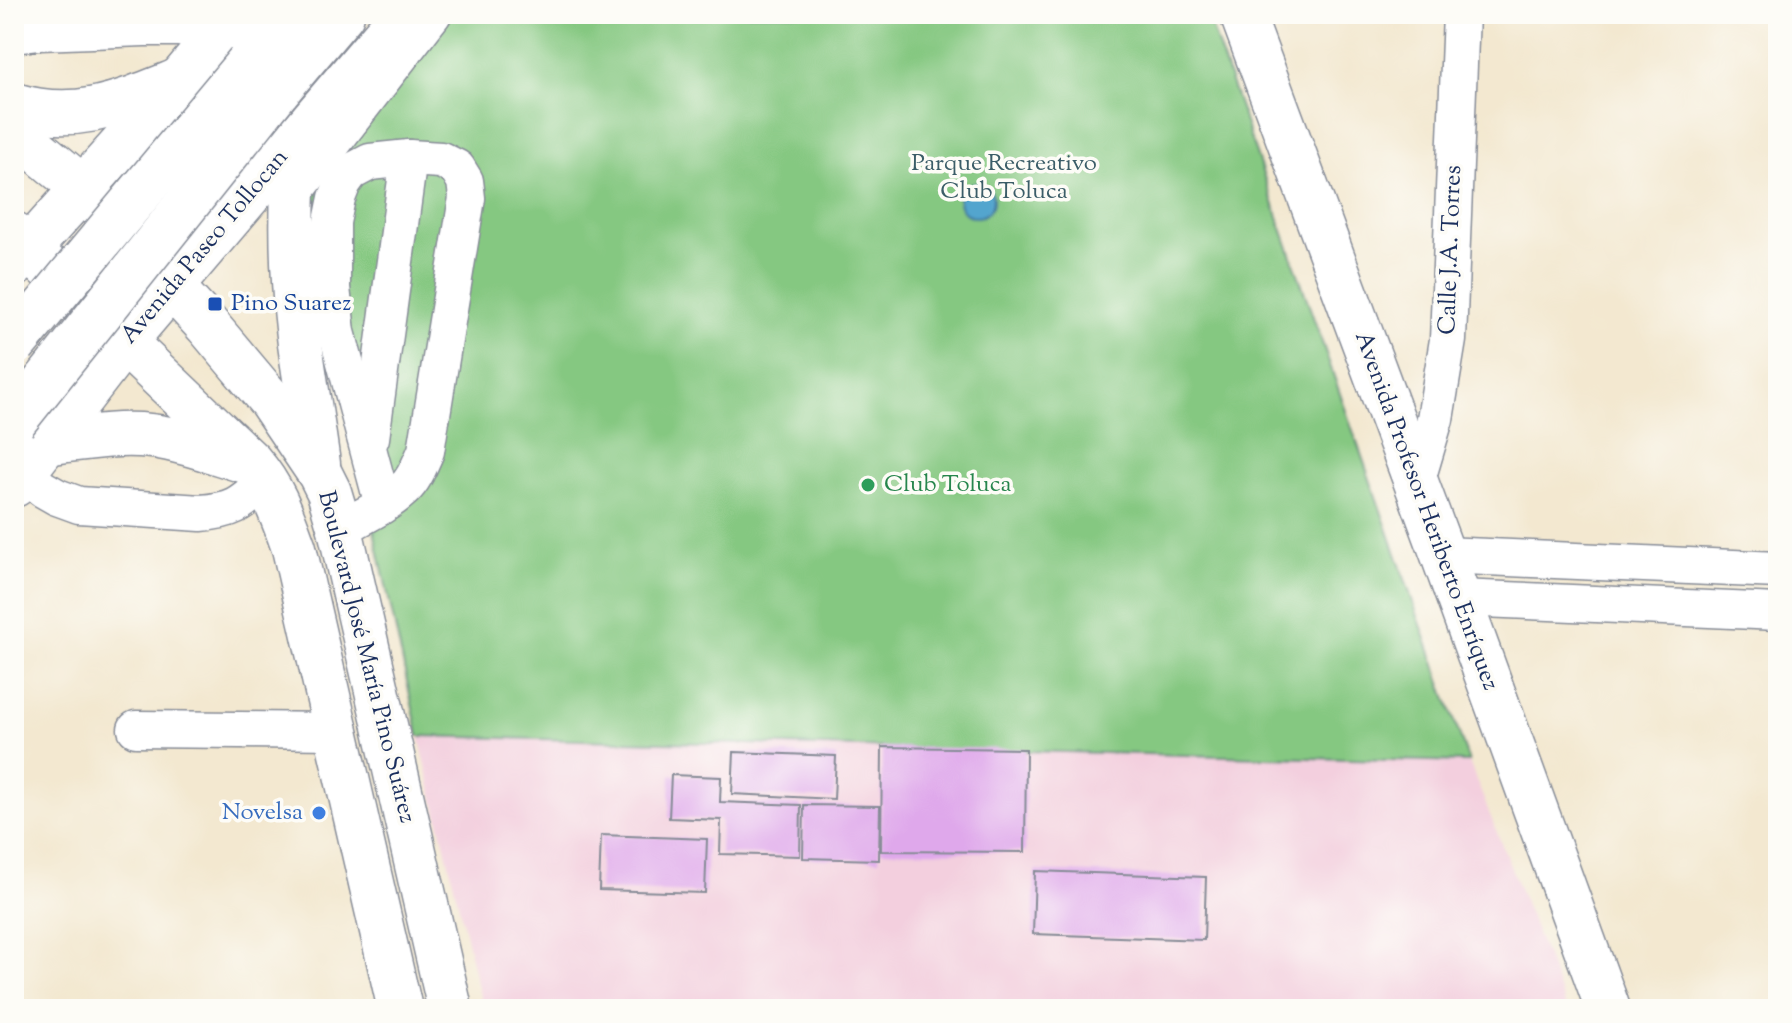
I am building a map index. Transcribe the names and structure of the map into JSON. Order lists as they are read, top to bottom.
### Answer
{
  "streets": {
    "main road": ["Avenida Paseo Tollocan", "Avenida Profesor Heriberto Enríquez", "Boulevard José María Pino Suárez"],
    "street": ["Calle J.A. Torres"]
  },
  "crossings": [
    ["Avenida Paseo Tollocan", "Boulevard José María Pino Suárez"],
    ["Calle J.A. Torres", "Avenida Profesor Heriberto Enríquez"]
  ],
  "parks": ["Parque Recreativo Club Toluca"],
  "places": {
    "transit": ["Pino Suarez"],
    "other": ["Club Toluca", "Novelsa"]
  }
}
